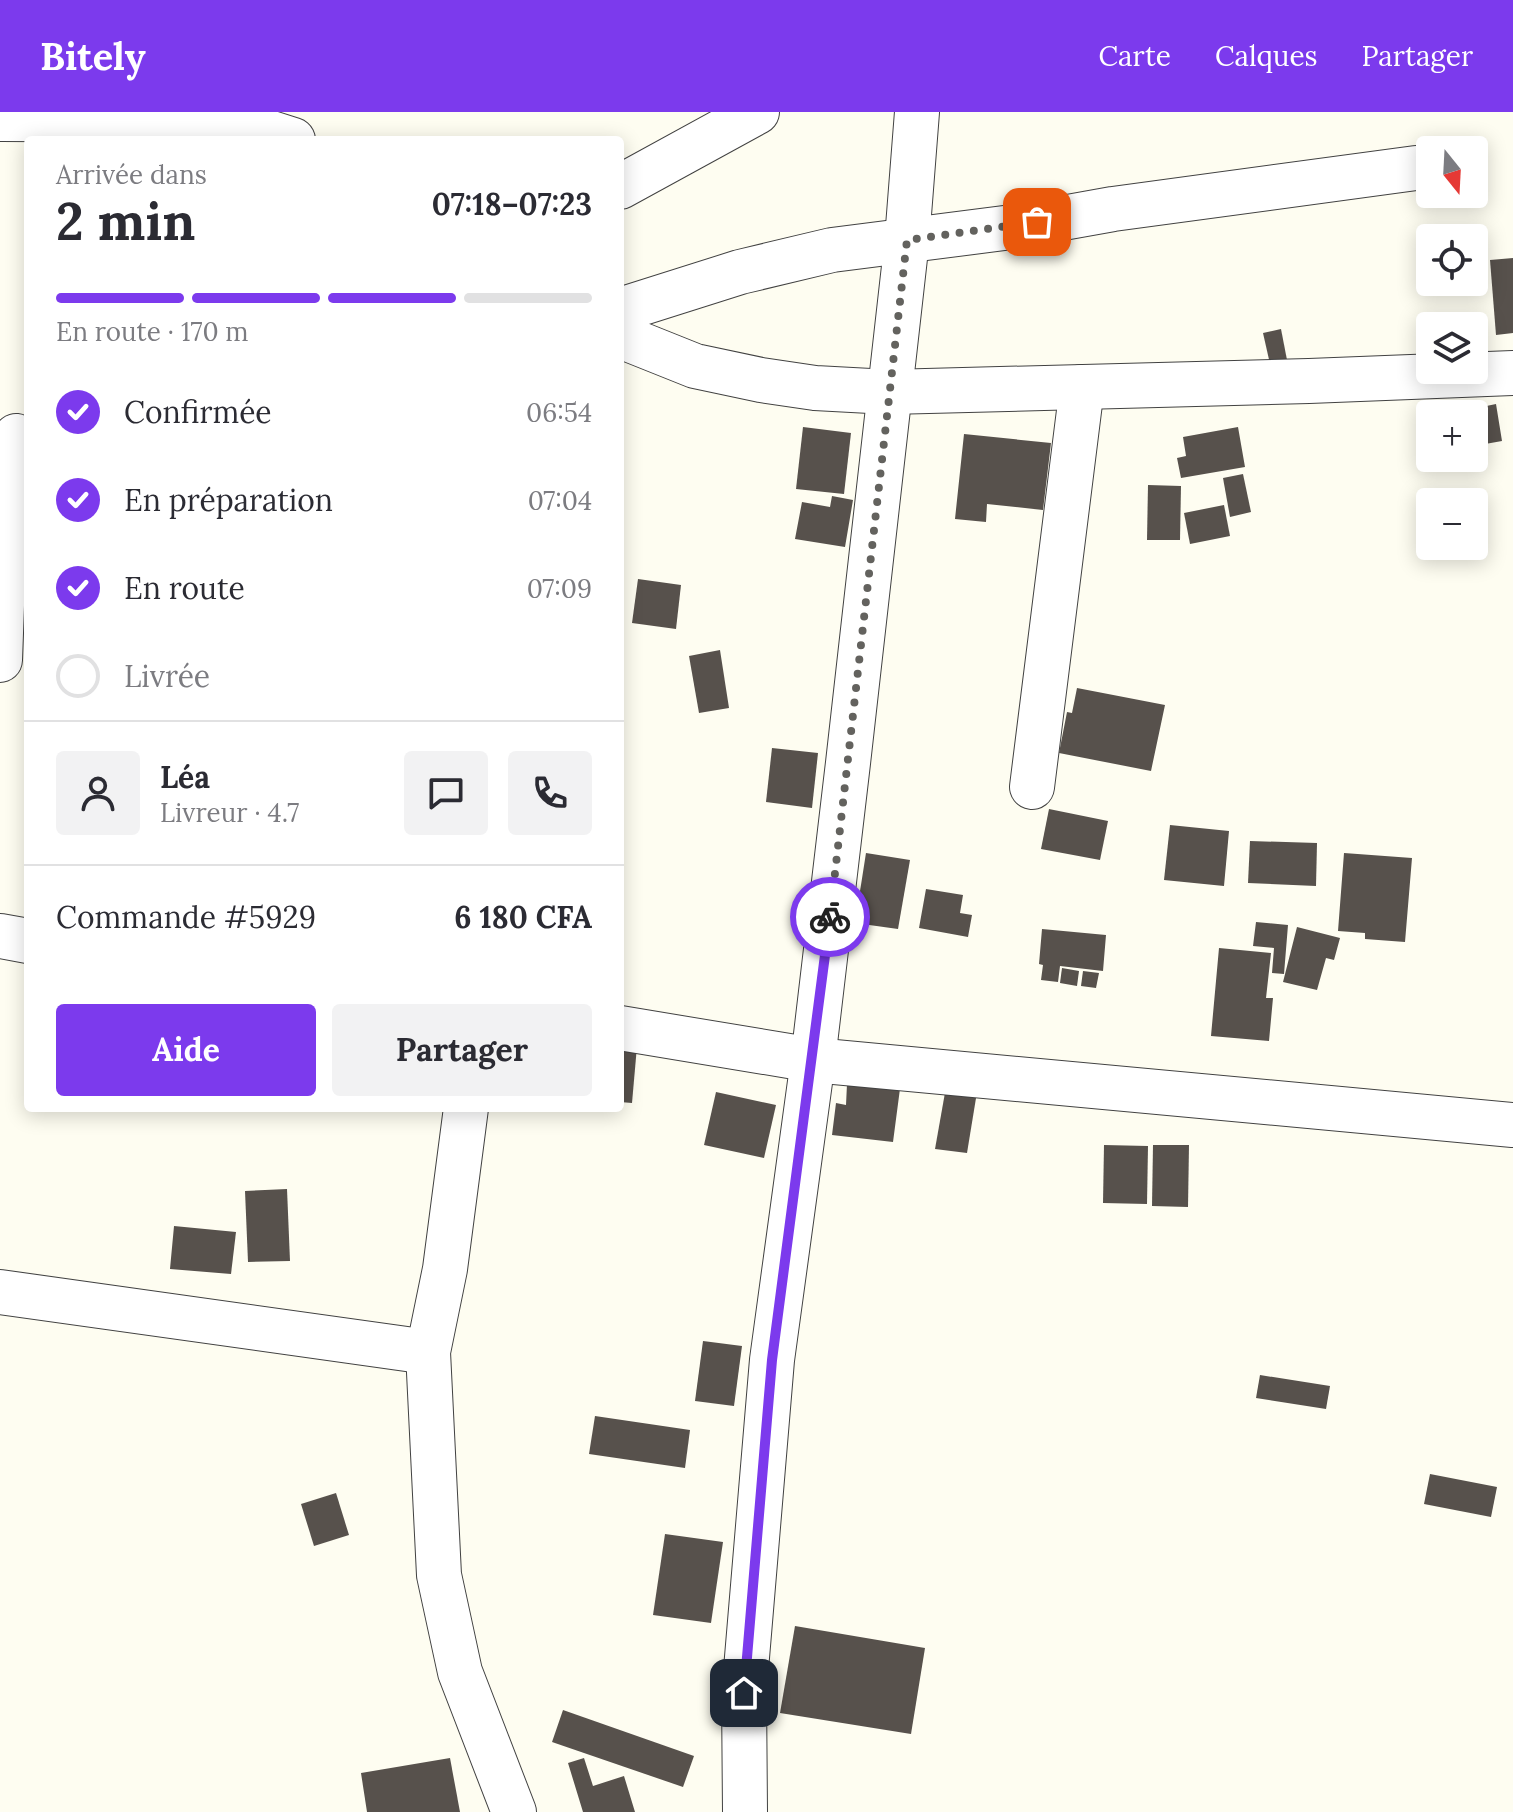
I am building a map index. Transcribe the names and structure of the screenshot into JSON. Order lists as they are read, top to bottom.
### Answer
{
  "north": "bottom",
  "page": {
    "header": "Bitely",
    "nav": ["Carte", "Calques", "Partager"],
    "map_buttons": ["+", "−"],
    "heading": ["2 min", "Arrivée dans", "07:18–07:23"],
    "panel": [
      "Léa",
      "Livreur · 4.7",
      "Commande #5929",
      "6 180 CFA"
    ],
    "bar": "En route · 170 m",
    "list": [
      ["Confirmée", "06:54"],
      ["En préparation", "07:04"],
      ["En route", "07:09"],
      "Livrée"
    ],
    "buttons": ["Aide", "Partager"]
  }
}
